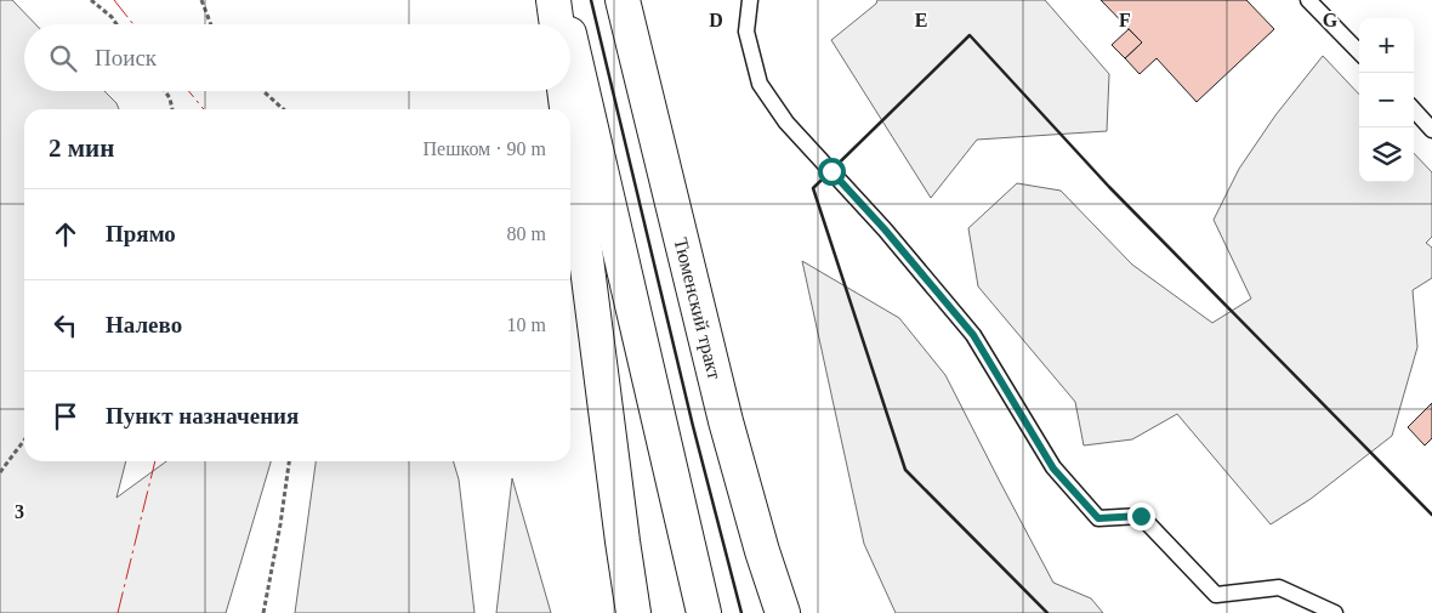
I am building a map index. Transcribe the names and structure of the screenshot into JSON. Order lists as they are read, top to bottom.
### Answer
{
  "streets": {
    "main road": ["Тюменский тракт"]
  },
  "page": {
    "map_buttons": ["+", "−"],
    "search": "Поиск",
    "heading": ["2 мин", "Пешком · 90 m"],
    "list": [
      ["Прямо", "80 m"],
      ["Налево", "10 m"],
      "Пункт назначения"
    ]
  },
  "grid": {
    "columns": [
      "D",
      "E",
      "F",
      "G"
    ],
    "rows": ["3"]
  }
}
